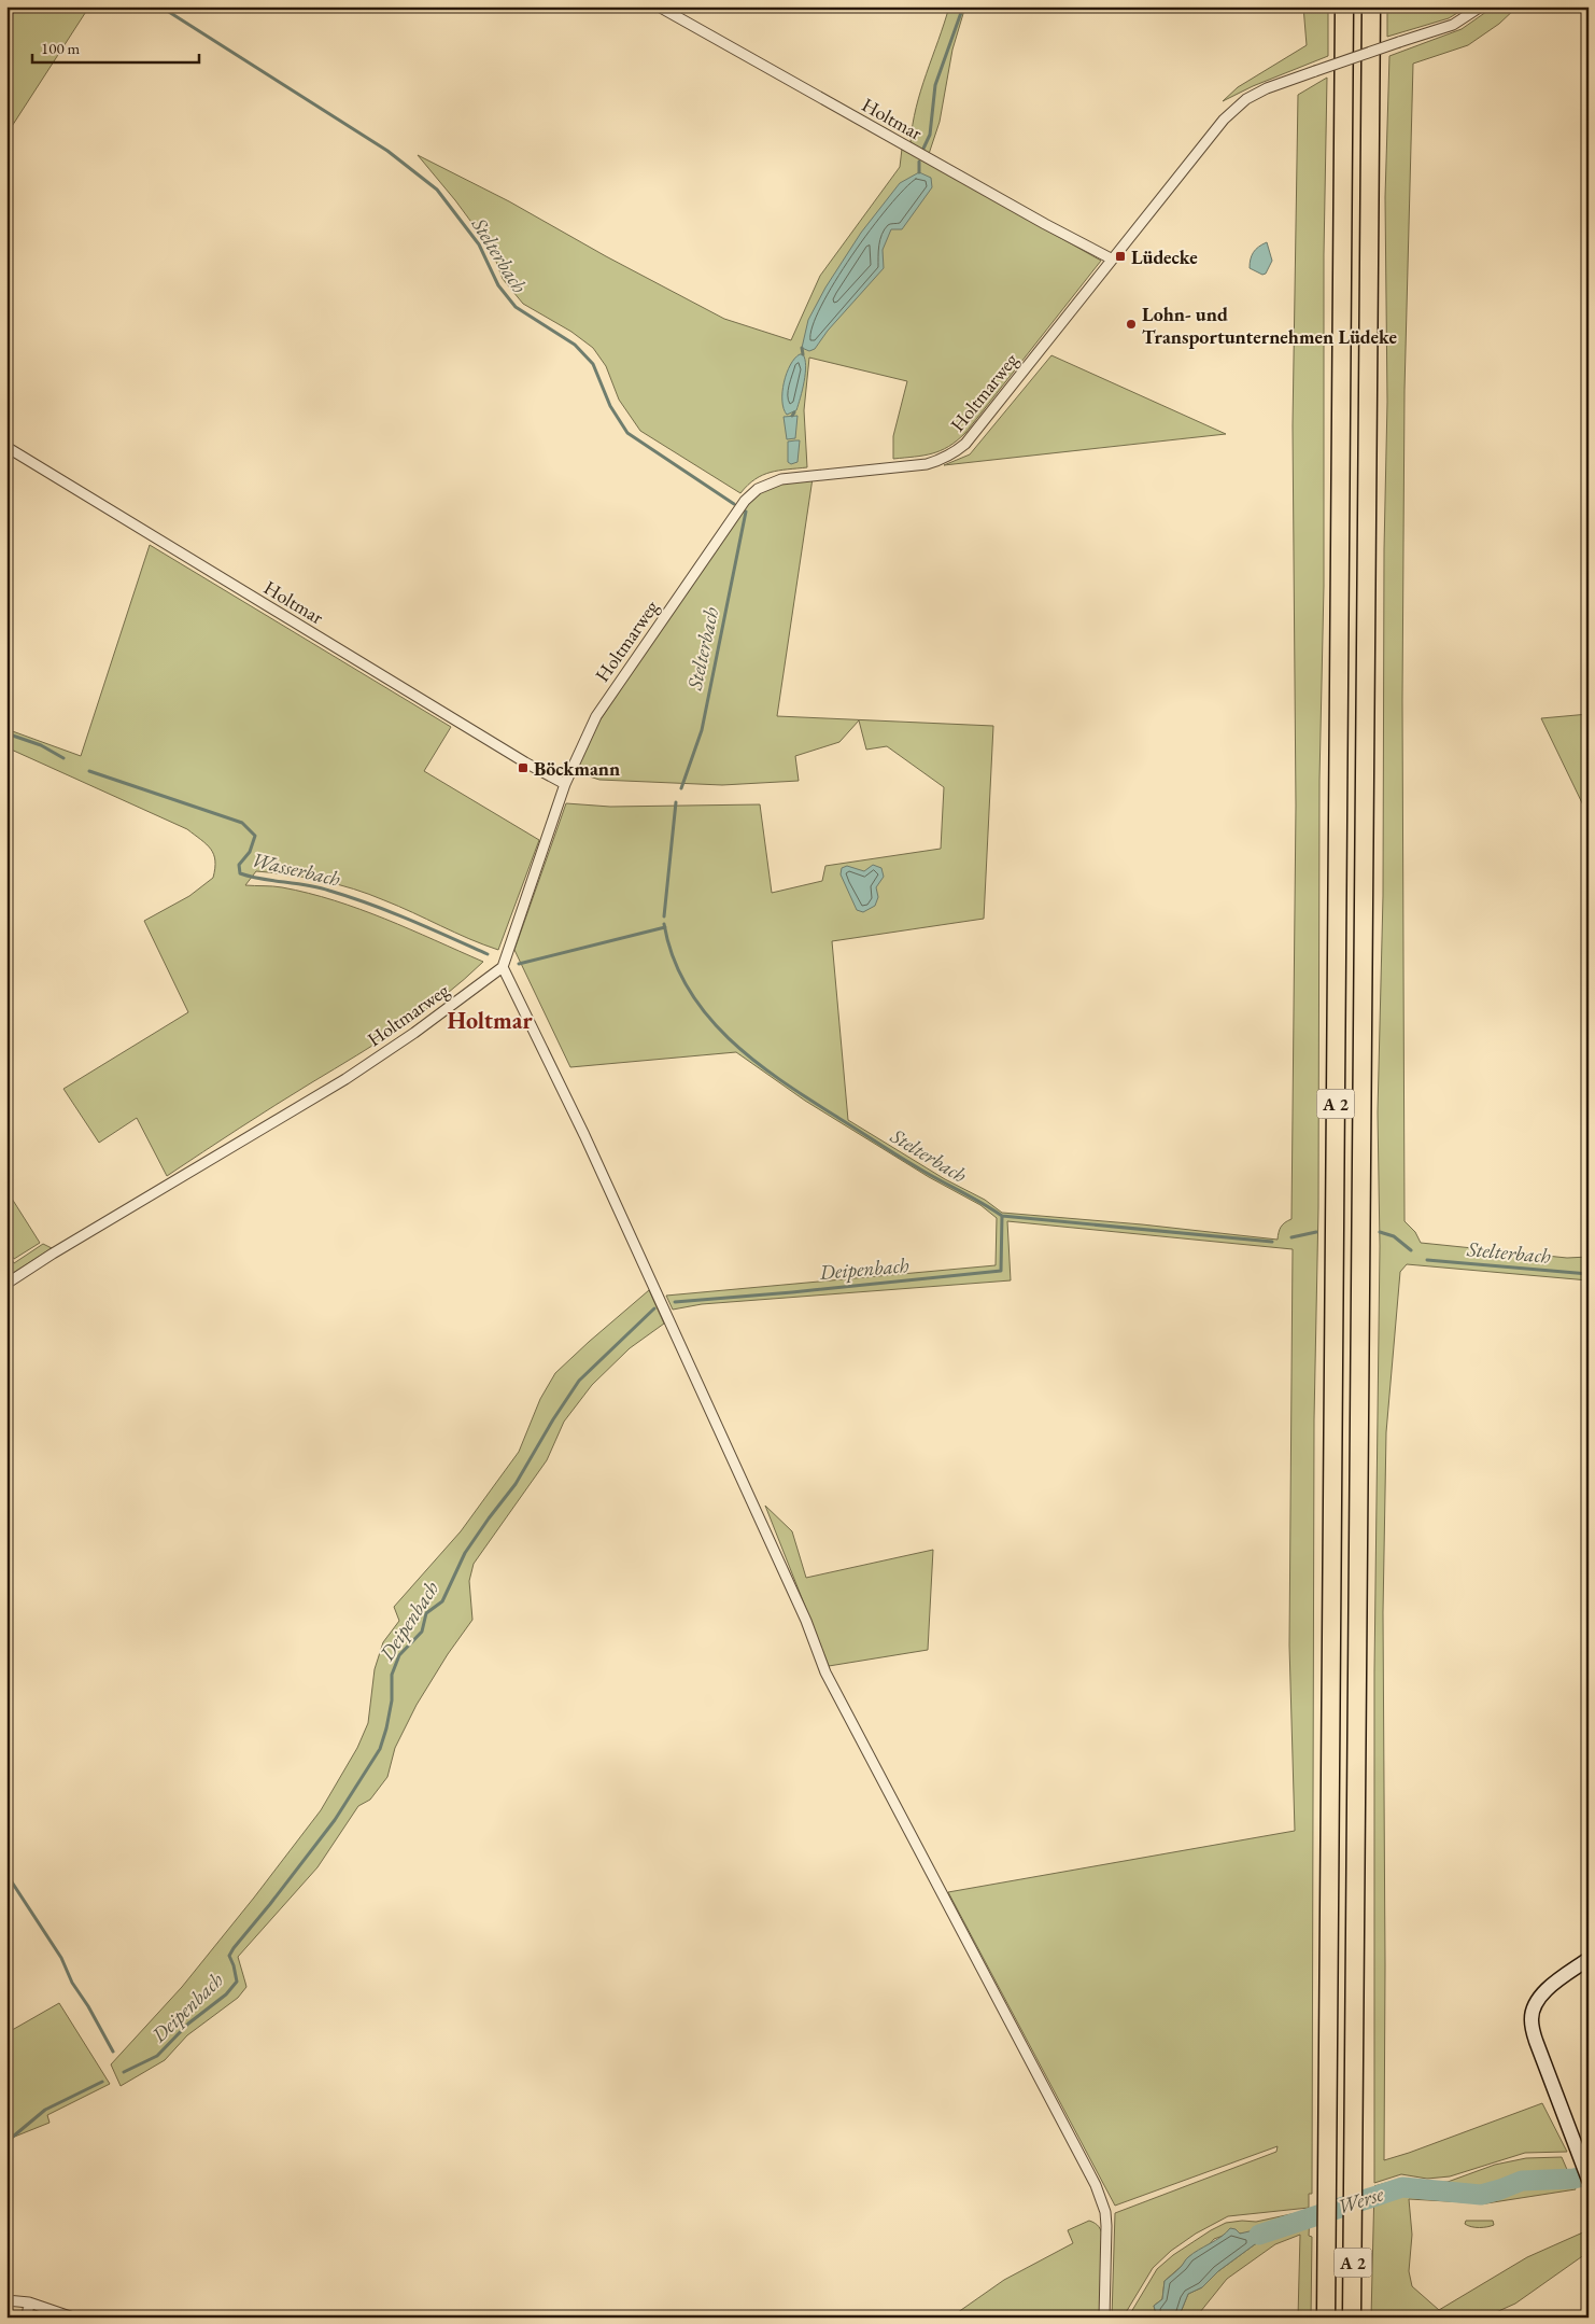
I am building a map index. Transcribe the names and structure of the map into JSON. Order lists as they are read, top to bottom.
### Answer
{
  "streets": {
    "highway": ["A 2"],
    "street": ["Holtmar", "Holtmarweg"]
  },
  "crossings": [
    ["Holtmar", "Holtmarweg"]
  ],
  "districts": ["Holtmar"],
  "water": [
    "Stelterbach",
    "Wasserbach",
    "Deipenbach",
    "Werse"
  ],
  "places": {
    "transit": ["Lüdecke", "Böckmann"],
    "other": ["Lohn- und Transportunternehmen Lüdeke"]
  },
  "scale_bar": "100 m"
}
